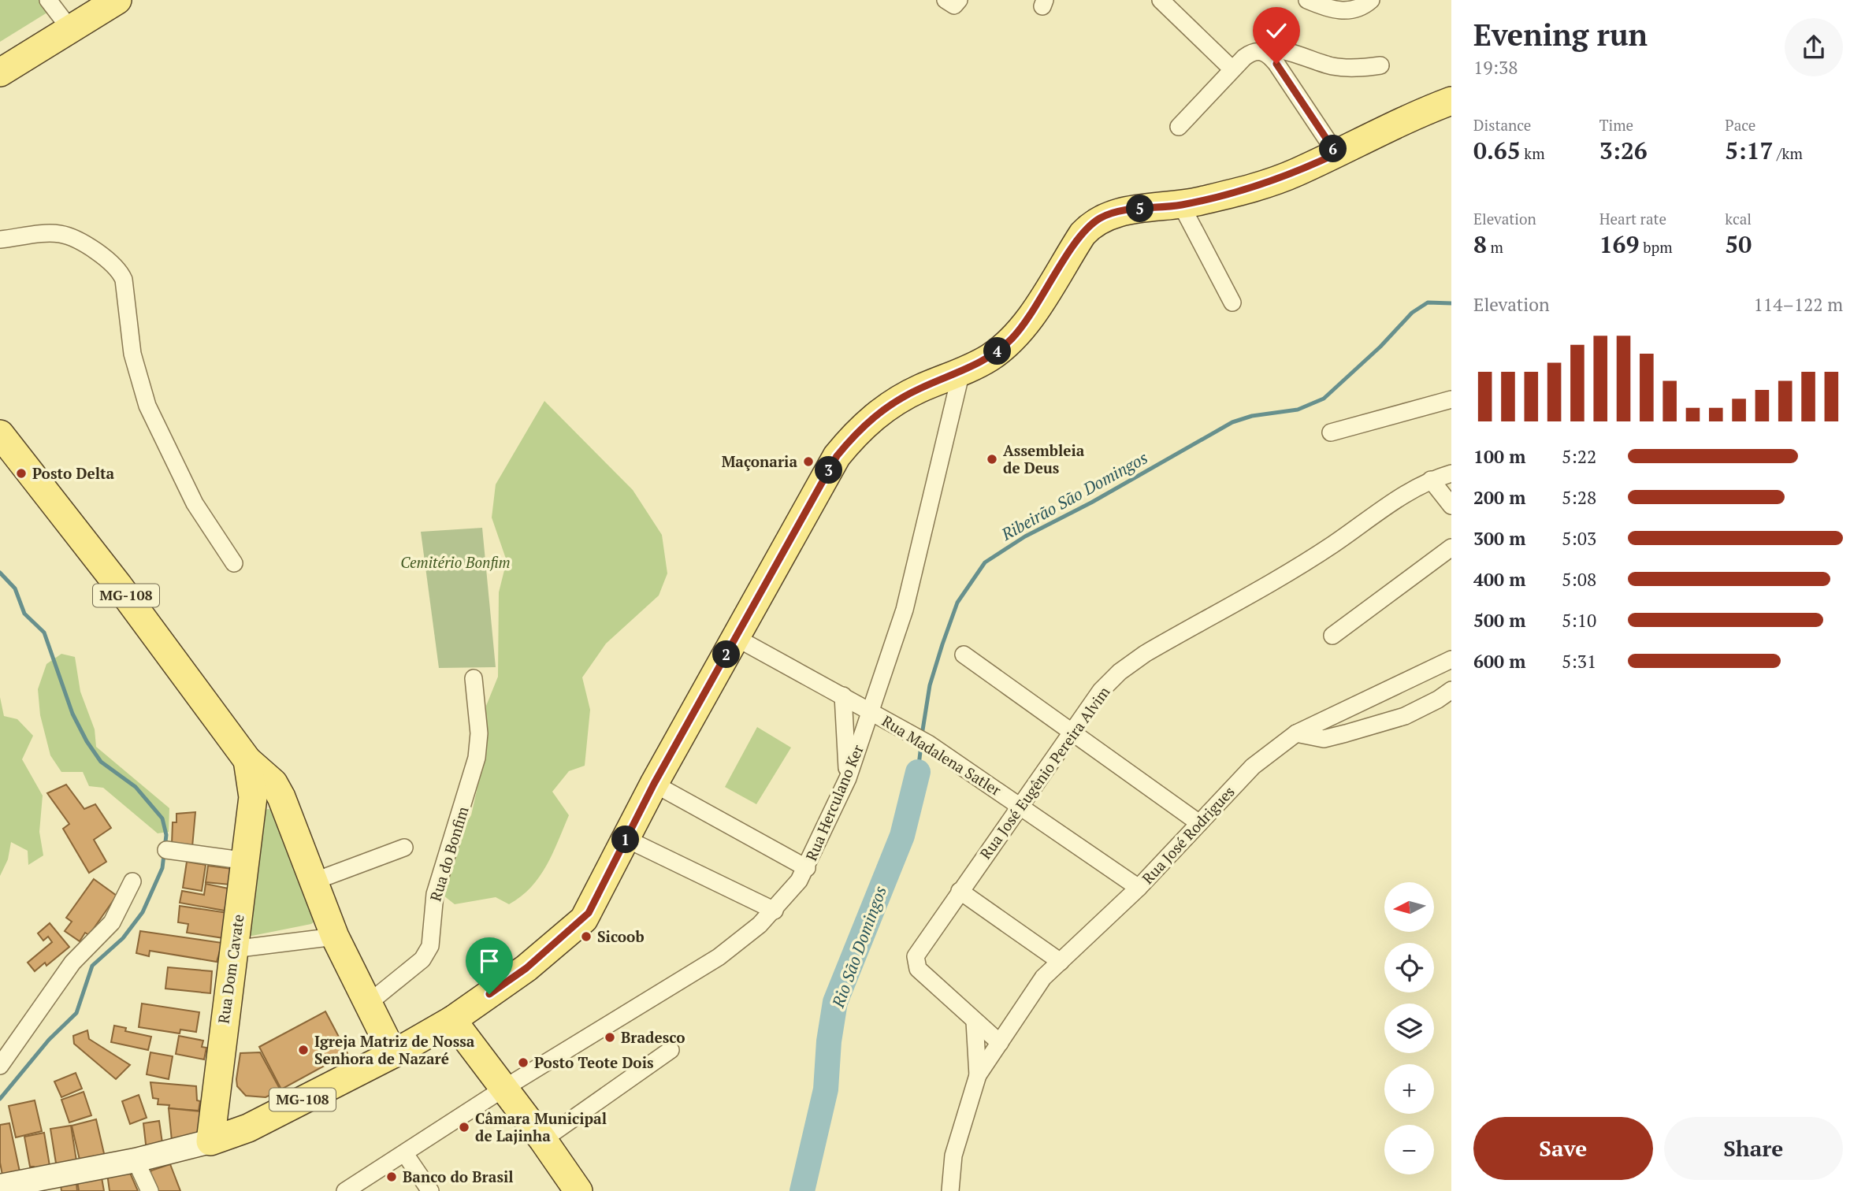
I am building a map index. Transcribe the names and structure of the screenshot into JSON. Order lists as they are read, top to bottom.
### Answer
{
  "streets": {
    "main road": ["MG-108", "Rua Dom Cavate"],
    "street": [
      "Rua Madalena Satler",
      "Rua José Eugênio Pereira Alvim",
      "Rua Herculano Ker",
      "Rua José Rodrigues",
      "Rua do Bonfim"
    ]
  },
  "crossings": [
    ["MG-108", "Rua do Bonfim"],
    ["MG-108", "Rua Dom Cavate"],
    ["Rua Madalena Satler", "Rua José Eugênio Pereira Alvim"],
    ["Rua Madalena Satler", "Rua Herculano Ker"],
    ["Rua Madalena Satler", "Rua José Rodrigues"],
    ["Rua José Eugênio Pereira Alvim", "Rua José Rodrigues"]
  ],
  "water": ["Ribeirão São Domingos", "Rio São Domingos"],
  "parks": ["Cemitério Bonfim"],
  "places": [
    "Assembleia de Deus",
    "Maçonaria",
    "Posto Delta",
    "Sicoob",
    "Bradesco",
    "Igreja Matriz de Nossa Senhora de Nazaré",
    "Posto Teote Dois",
    "Câmara Municipal de Lajinha",
    "Banco do Brasil"
  ],
  "north": "left",
  "page": {
    "heading": ["Evening run", "19:38"],
    "stats": [
      ["Distance", "0.65 km"],
      ["Time", "3:26"],
      ["Pace", "5:17 /km"],
      ["Elevation", "8 m"],
      ["Heart rate", "169 bpm"],
      ["kcal", "50"]
    ],
    "pins": [
      "6",
      "5",
      "4",
      "3",
      "2",
      "1"
    ],
    "chart": ["Elevation", "114–122 m"],
    "list": [
      {
        "name": "100 m",
        "note": "5:22"
      },
      {
        "name": "200 m",
        "note": "5:28"
      },
      {
        "name": "300 m",
        "note": "5:03"
      },
      {
        "name": "400 m",
        "note": "5:08"
      },
      {
        "name": "500 m",
        "note": "5:10"
      },
      {
        "name": "600 m",
        "note": "5:31"
      }
    ],
    "map_buttons": ["+", "−"],
    "buttons": ["Save", "Share"]
  }
}
